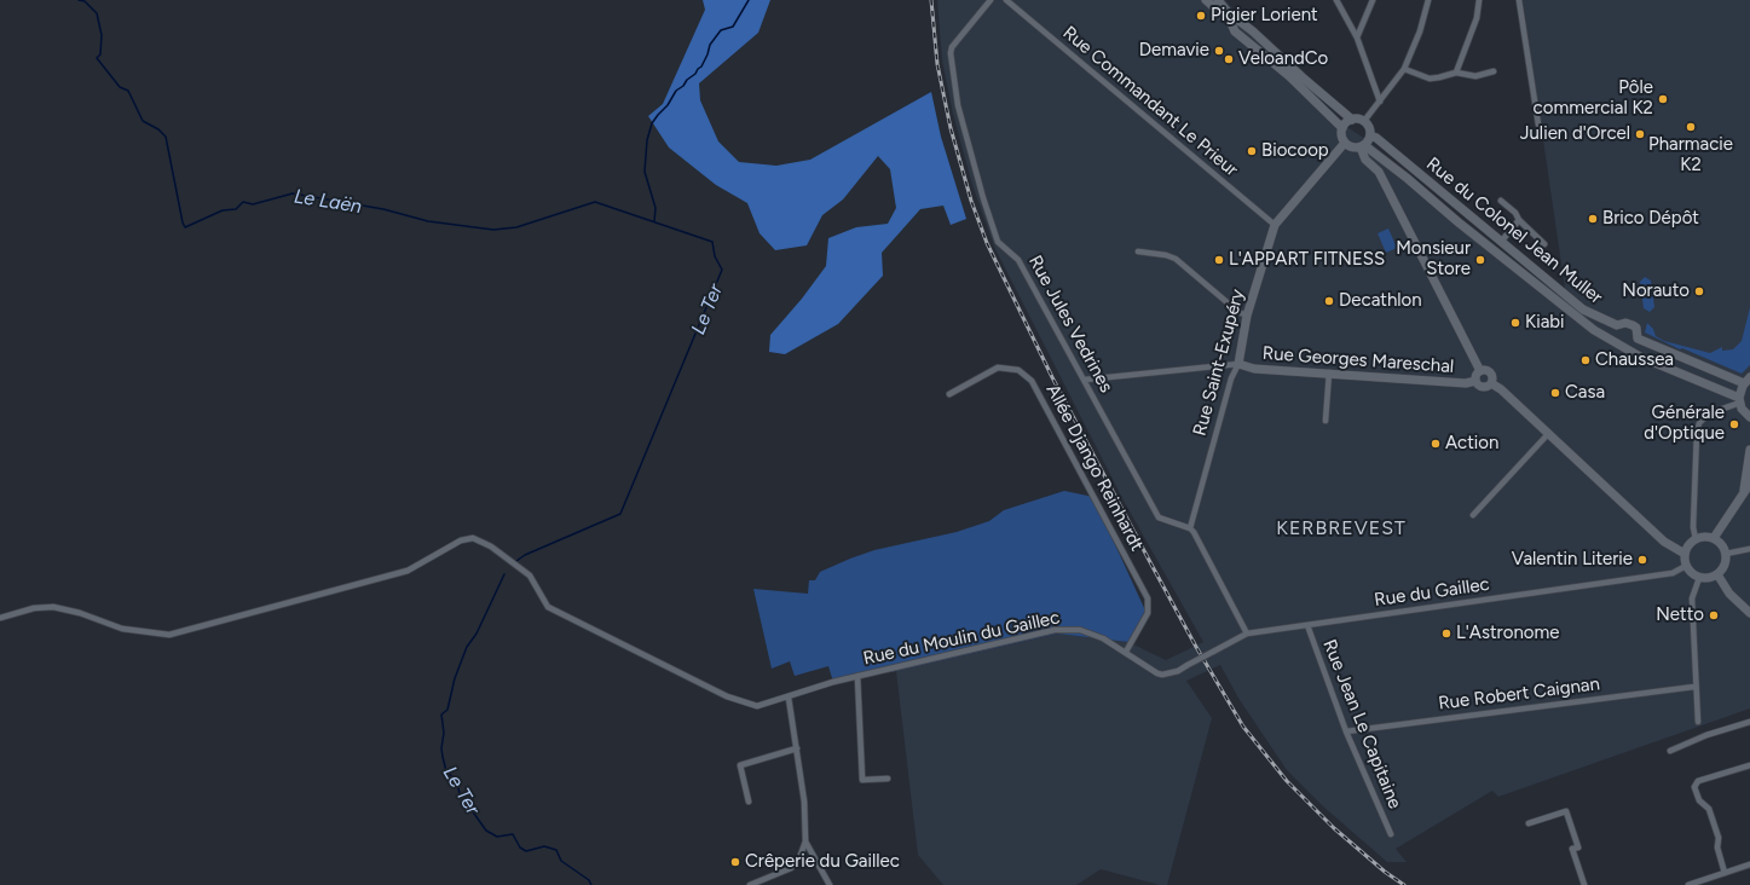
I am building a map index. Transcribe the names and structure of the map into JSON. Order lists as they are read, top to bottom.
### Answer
{
  "streets": {
    "main road": ["Rue du Colonel Jean Muller", "Rue Georges Mareschal", "Rue Saint-Exupéry"],
    "street": [
      "Rue Commandant Le Prieur",
      "Rue Jules Vedrines",
      "Allée Django Reinhardt",
      "Rue du Gaillec",
      "Rue du Moulin du Gaillec",
      "Rue Robert Caignan",
      "Rue Jean Le Capitaine"
    ]
  },
  "crossings": [
    ["Rue Commandant Le Prieur", "Rue Saint-Exupéry"],
    ["Rue du Colonel Jean Muller", "Rue Saint-Exupéry"],
    ["Rue Jules Vedrines", "Rue Saint-Exupéry"],
    ["Rue Georges Mareschal", "Rue Saint-Exupéry"],
    ["Allée Django Reinhardt", "Rue du Moulin du Gaillec"],
    ["Rue du Gaillec", "Rue du Moulin du Gaillec"],
    ["Rue du Gaillec", "Rue Jean Le Capitaine"],
    ["Rue Robert Caignan", "Rue Jean Le Capitaine"]
  ],
  "districts": ["KERBREVEST"],
  "water": ["Le Laën", "Le Ter"],
  "places": [
    "Pigier Lorient",
    "Demavie",
    "VeloandCo",
    "Pôle commercial K2",
    "Pharmacie K2",
    "Julien d'Orcel",
    "Biocoop",
    "Brico Dépôt",
    "L'APPART FITNESS",
    "Monsieur Store",
    "Norauto",
    "Decathlon",
    "Kiabi",
    "Chaussea",
    "Casa",
    "Générale d'Optique",
    "Action",
    "Valentin Literie",
    "Netto",
    "L'Astronome",
    "Crêperie du Gaillec"
  ]
}
